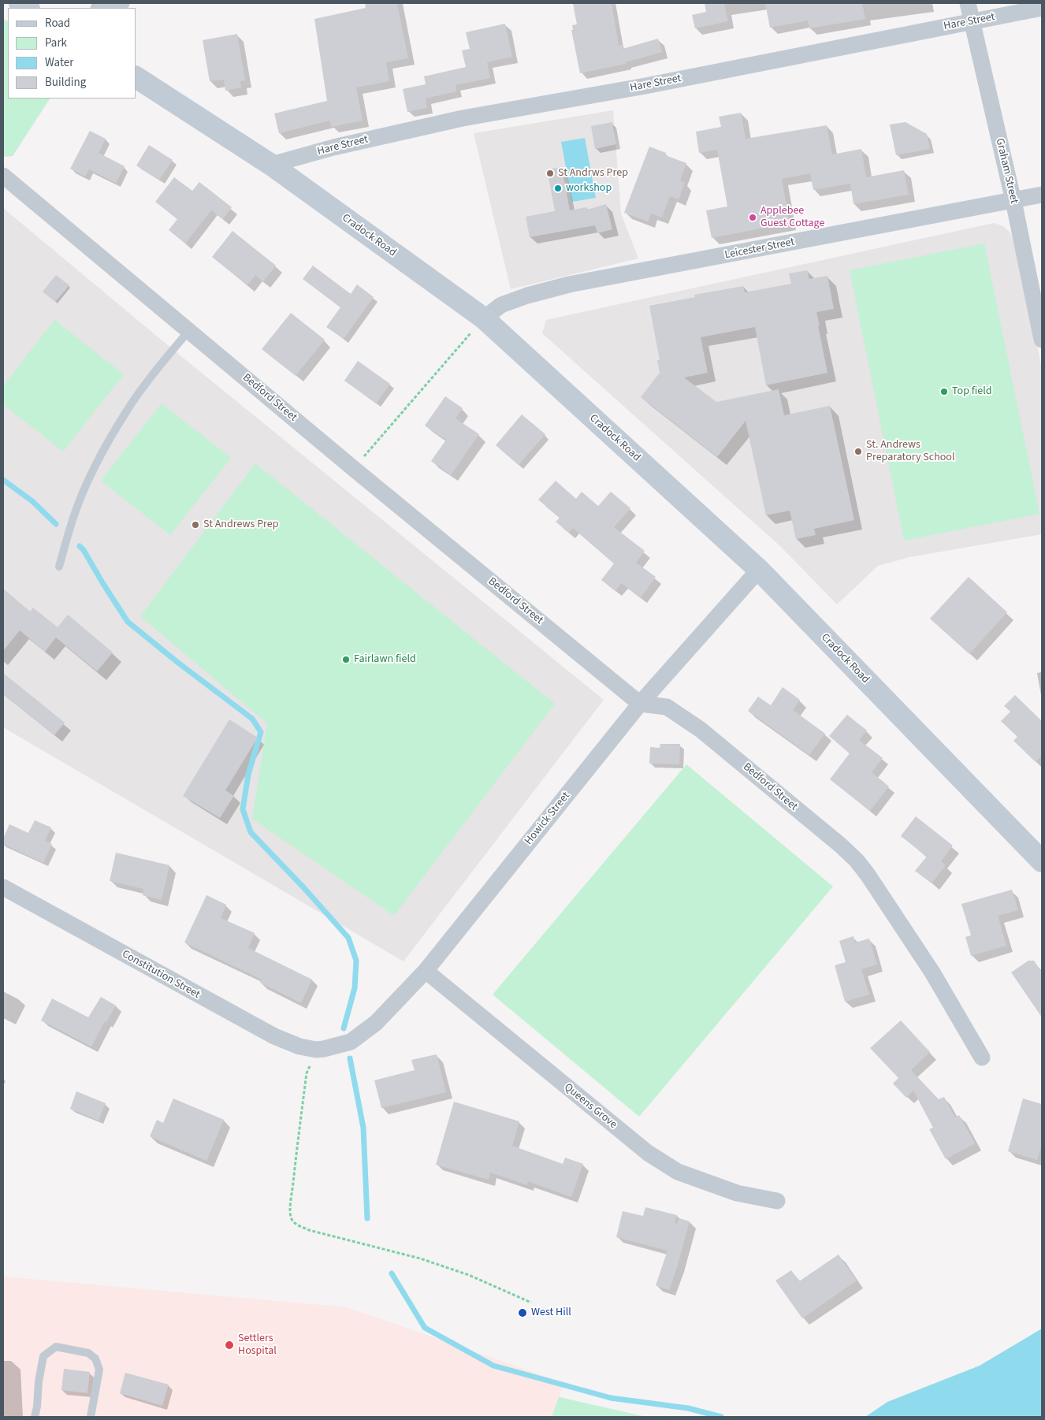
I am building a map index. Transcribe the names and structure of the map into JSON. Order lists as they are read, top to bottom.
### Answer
{
  "streets": {
    "main road": ["Cradock Road"],
    "street": [
      "Hare Street",
      "Graham Street",
      "Leicester Street",
      "Bedford Street",
      "Howick Street",
      "Constitution Street",
      "Queens Grove"
    ]
  },
  "crossings": [
    ["Hare Street", "Graham Street"],
    ["Hare Street", "Cradock Road"],
    ["Graham Street", "Leicester Street"],
    ["Cradock Road", "Leicester Street"],
    ["Cradock Road", "Howick Street"],
    ["Bedford Street", "Howick Street"],
    ["Howick Street", "Constitution Street"],
    ["Howick Street", "Queens Grove"]
  ],
  "places": [
    "St Andrws Prep",
    "workshop",
    "Applebee Guest Cottage",
    "Top field",
    "St. Andrews Preparatory School",
    "St Andrews Prep",
    "Fairlawn field",
    "West Hill",
    "Settlers Hospital"
  ],
  "legend": [
    "Road",
    "Park",
    "Water",
    "Building"
  ]
}
